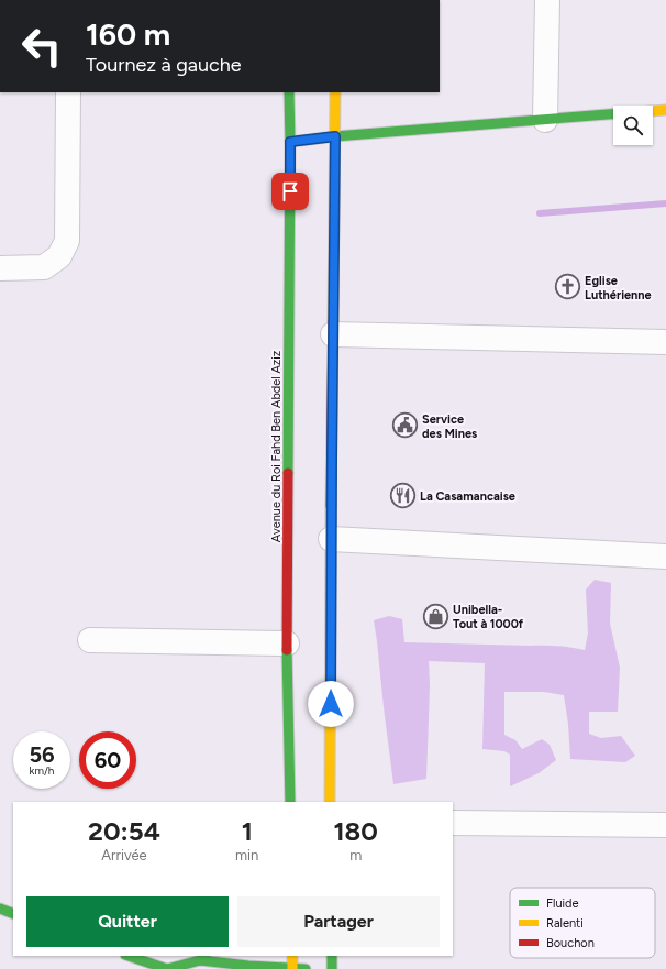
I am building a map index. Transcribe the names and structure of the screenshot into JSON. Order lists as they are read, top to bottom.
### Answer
{
  "streets": {
    "main road": ["Avenue du Roi Fahd Ben Abdel Aziz"]
  },
  "places": {
    "church": ["Eglise Luthérienne"],
    "public building": ["Service des Mines"],
    "restaurant": ["La Casamancaise"],
    "shop": ["Unibella- Tout à 1000f"]
  },
  "legend": ["Fluide", "Ralenti", "Bouchon"],
  "page": {
    "turn": ["160 m", "Tournez à gauche"],
    "speed": "56 km/h",
    "limit": "60",
    "eta": [
      "20:54",
      "Arrivée",
      "1",
      "min",
      "180",
      "m"
    ],
    "buttons": ["Quitter", "Partager"]
  }
}
